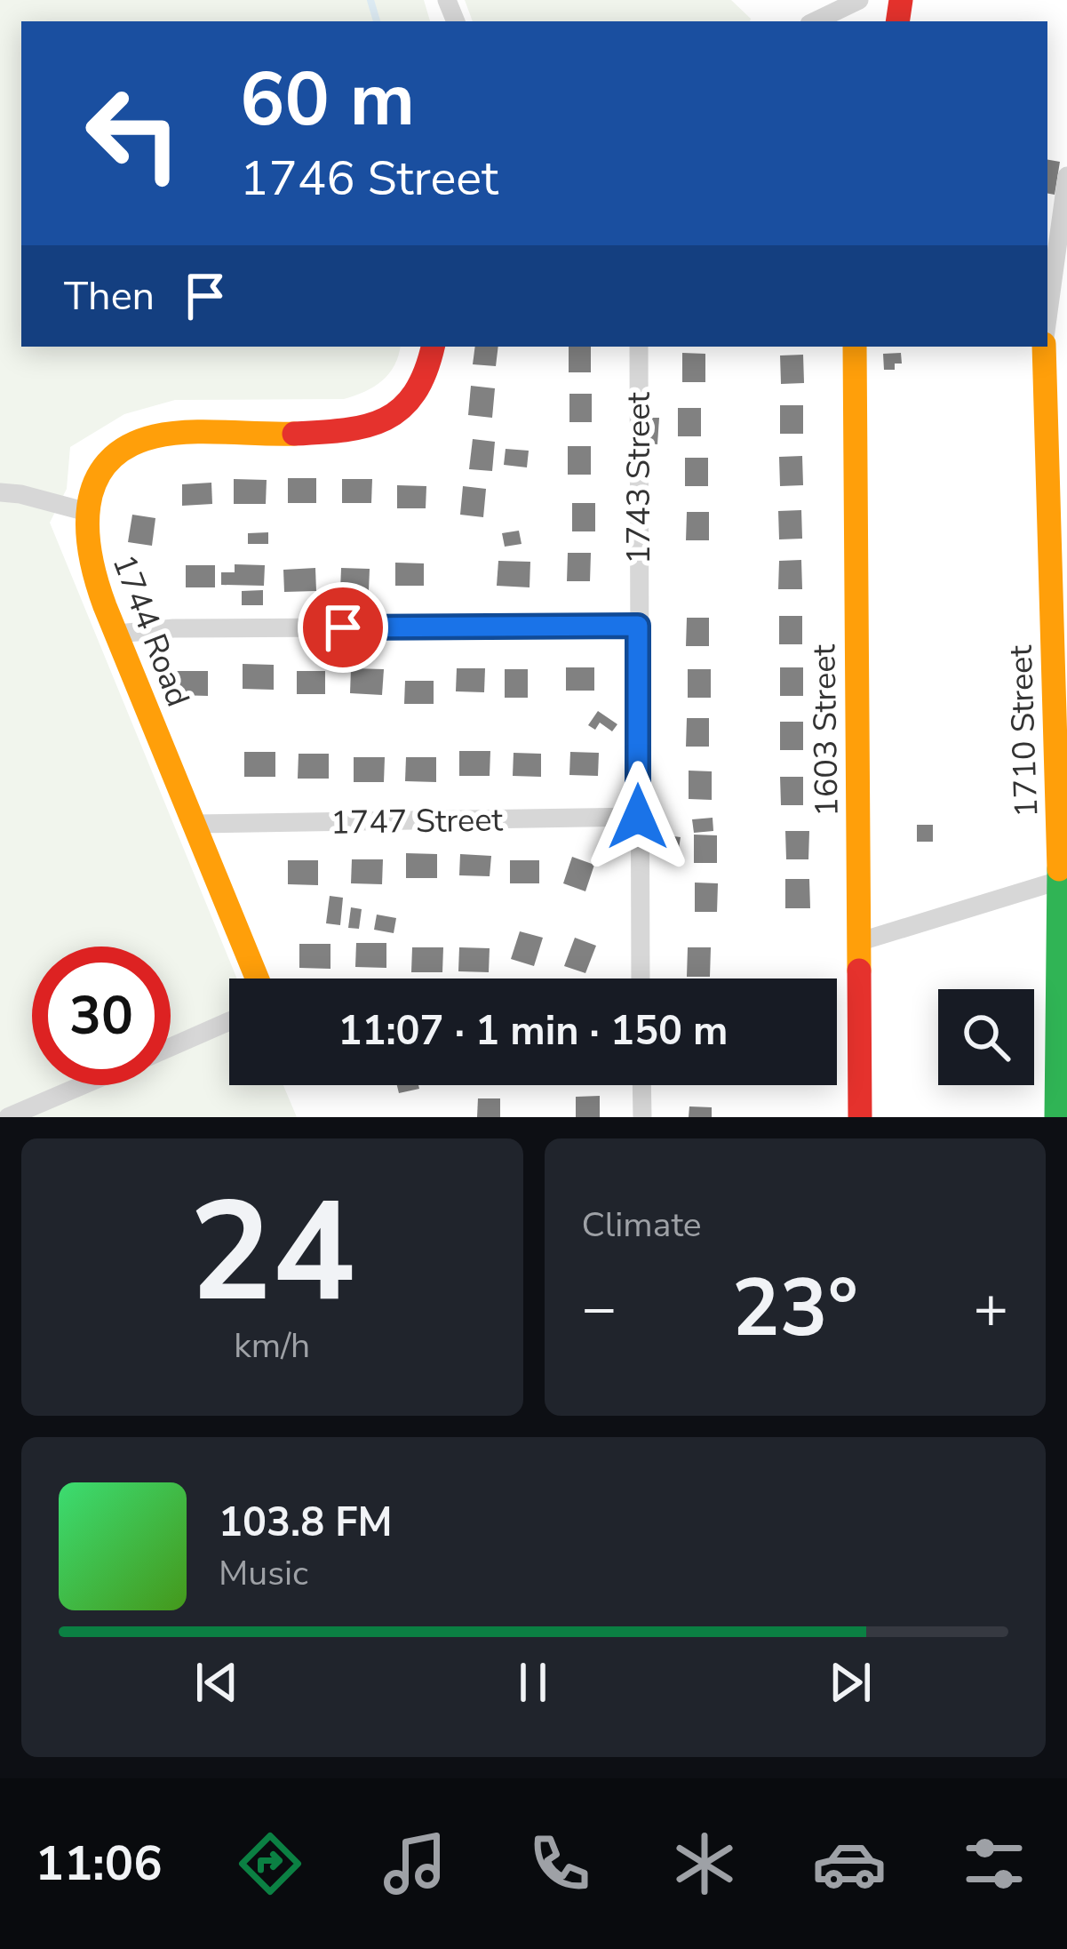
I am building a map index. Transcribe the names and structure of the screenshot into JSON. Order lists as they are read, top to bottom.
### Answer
{
  "streets": {
    "street": [
      "1743 Street",
      "1744 Road",
      "1603 Street",
      "1710 Street",
      "1747 Street"
    ]
  },
  "crossings": [
    ["1743 Street", "1747 Street"],
    ["1744 Road", "1747 Street"]
  ],
  "page": {
    "turn": ["60 m", "1746 Street"],
    "then": "Then",
    "limit": "30",
    "trip": "11:07 · 1 min · 150 m",
    "tile": [
      ["24", "km/h"],
      "Climate"
    ],
    "heat": ["−", "23°", "+"],
    "song": ["103.8 FM", "Music"],
    "tabs": "11:06"
  }
}
